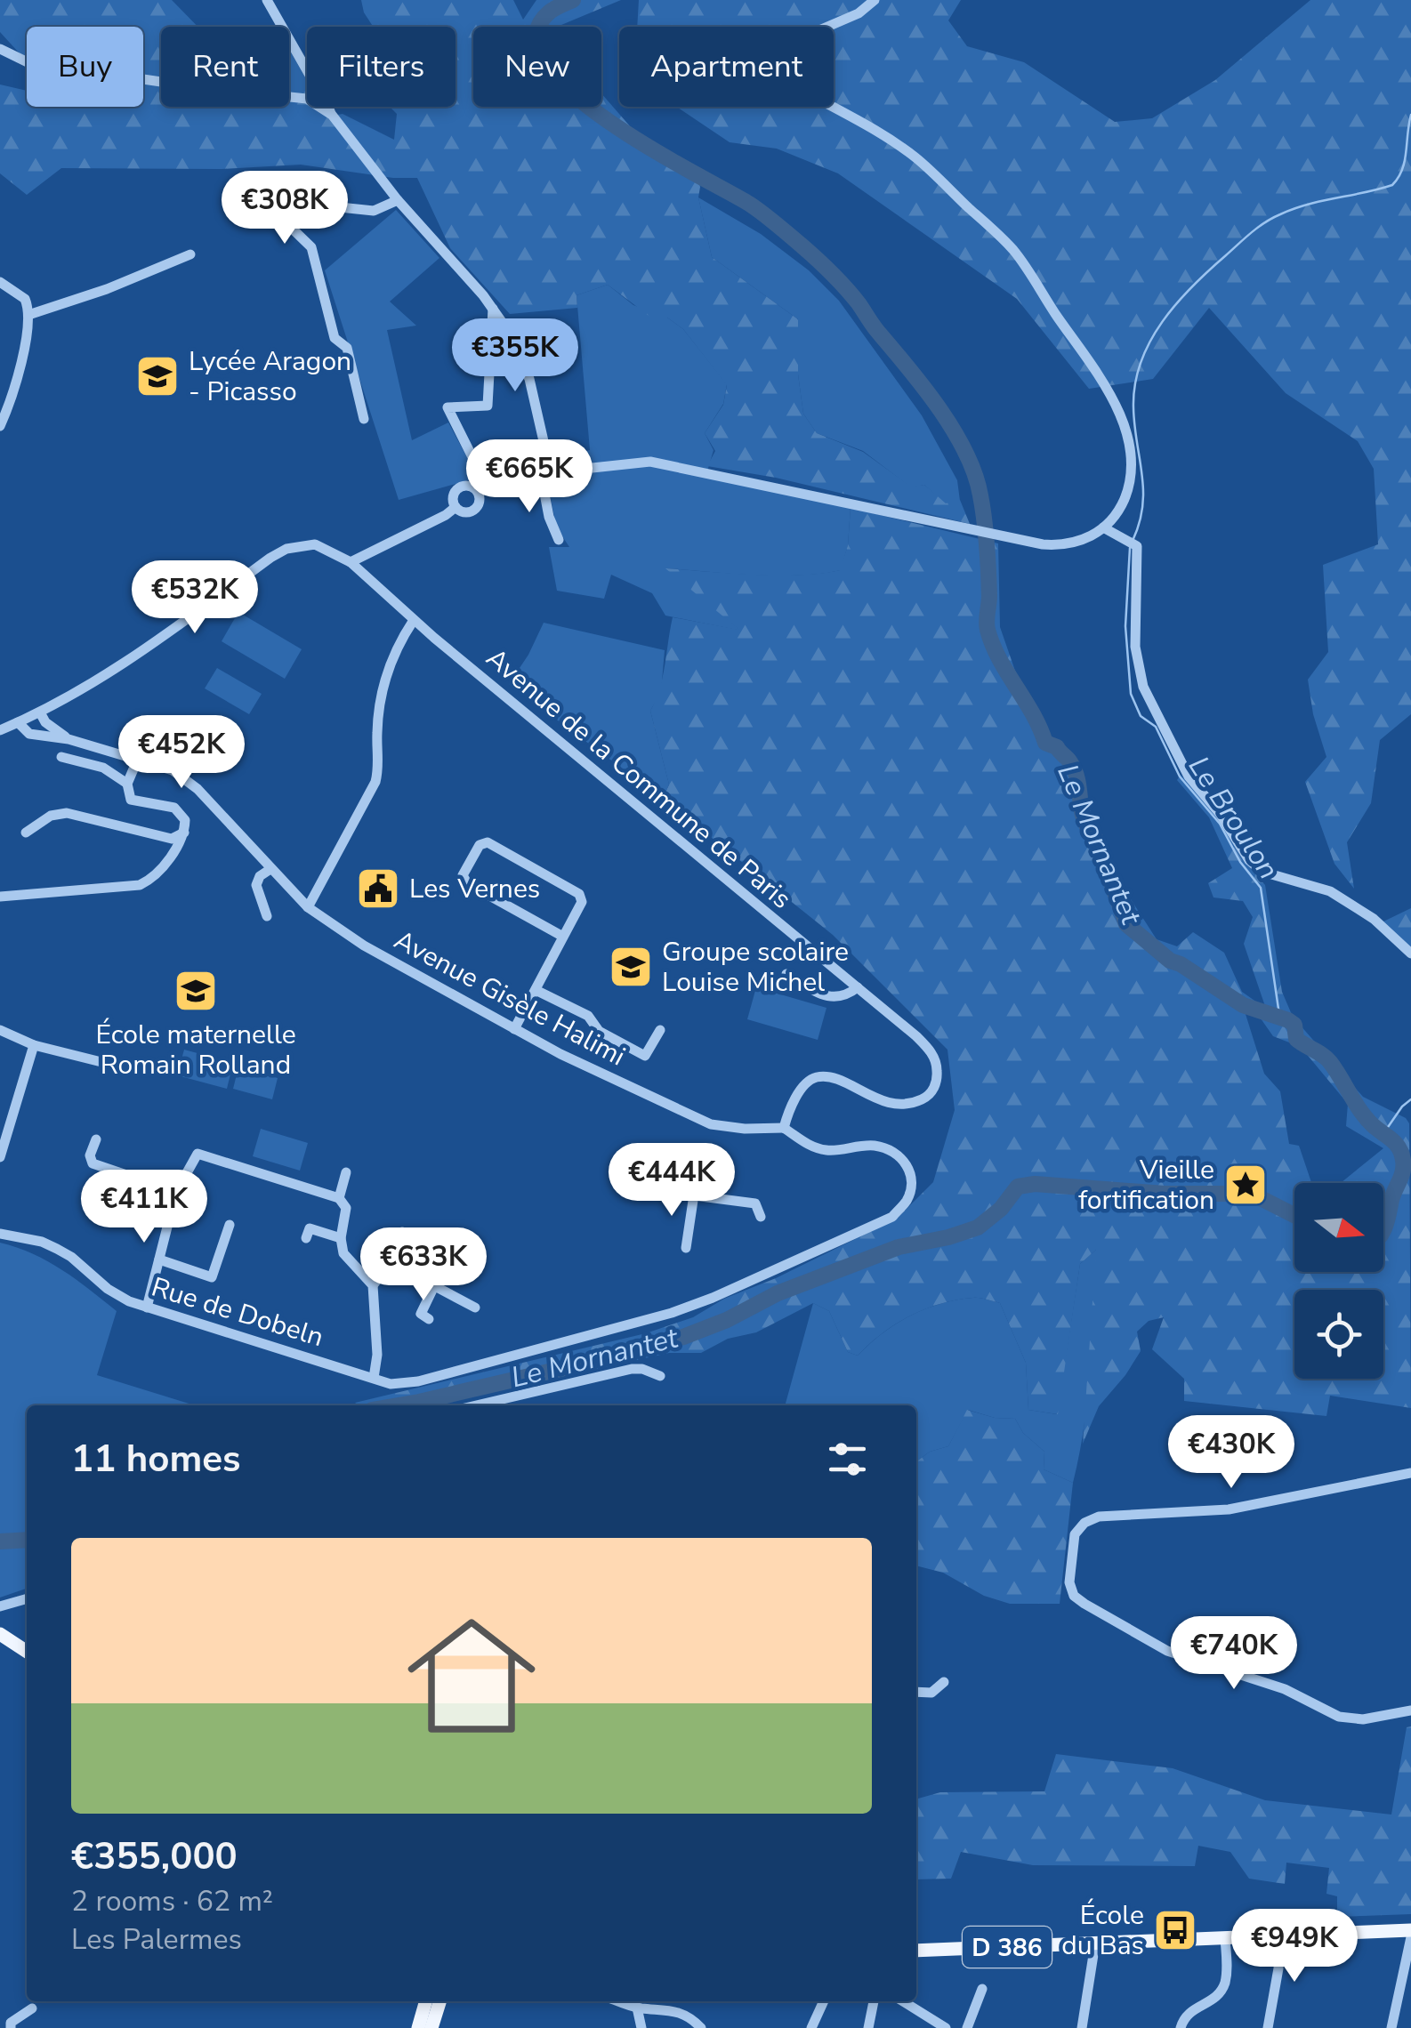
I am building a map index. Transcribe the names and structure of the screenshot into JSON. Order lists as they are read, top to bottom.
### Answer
{
  "streets": {
    "main road": ["D 386"],
    "street": ["Avenue de la Commune de Paris", "Avenue Gisèle Halimi", "Rue de Dobeln"]
  },
  "crossings": [
    ["Avenue de la Commune de Paris", "Avenue Gisèle Halimi"]
  ],
  "water": ["Le Broulon", "Le Mornantet"],
  "places": {
    "school or university": ["Lycée Aragon - Picasso", "Groupe scolaire Louise Michel", "École maternelle Romain Rolland"],
    "public building": ["Les Vernes"],
    "place": ["Vieille fortification"],
    "bus stop": ["École du Bas"]
  },
  "north": "right",
  "page": {
    "chip": [
      "Buy",
      "Rent",
      "Filters",
      "New",
      "Apartment"
    ],
    "price": [
      "€308K",
      "€355K",
      "€665K",
      "€532K",
      "€452K",
      "€444K",
      "€411K",
      "€633K",
      "€430K",
      "€740K",
      "€949K"
    ],
    "heading": "11 homes",
    "list": [
      {
        "name": "€355,000",
        "note": "2 rooms · 62 m² · Les Palermes"
      }
    ]
  }
}
